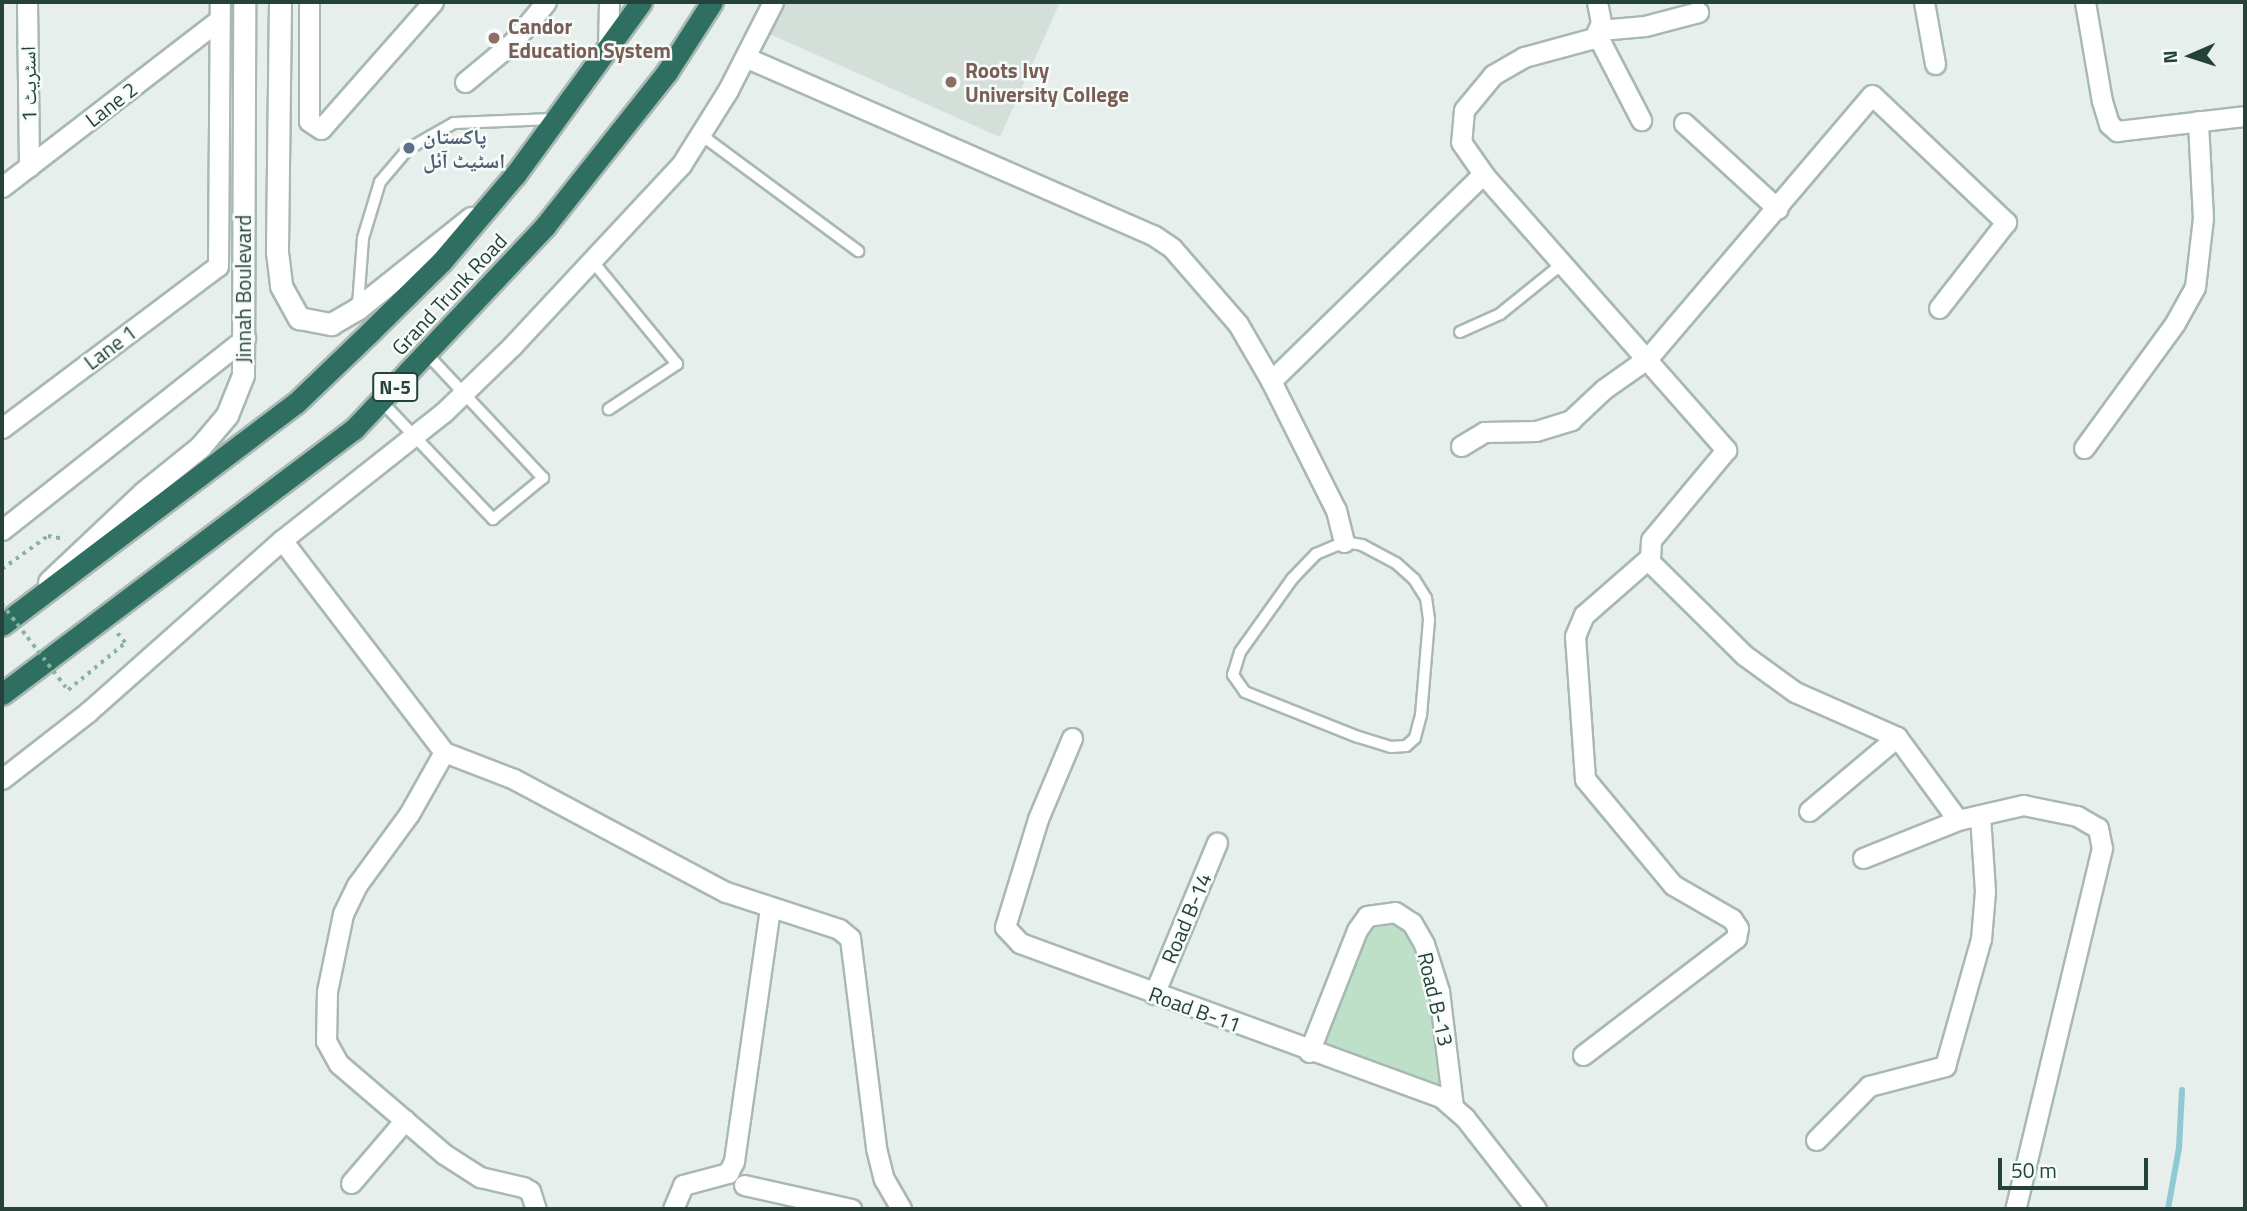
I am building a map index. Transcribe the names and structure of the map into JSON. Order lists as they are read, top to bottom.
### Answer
{
  "streets": {
    "highway": ["Grand Trunk Road", "N-5"],
    "street": [
      "اسٹریٹ 1",
      "Lane 2",
      "Jinnah Boulevard",
      "Lane 1",
      "Road B-14",
      "Road B-13",
      "Road B-11"
    ]
  },
  "crossings": [
    ["اسٹریٹ 1", "Lane 2"],
    ["Lane 2", "Lane 1"],
    ["Jinnah Boulevard", "Grand Trunk Road"],
    ["Road B-14", "Road B-11"],
    ["Road B-13", "Road B-11"]
  ],
  "places": ["Candor Education System", "Roots Ivy University College", "پاکستان اسٹیٹ آئل"],
  "scale_bar": "50 m",
  "north": "left"
}
